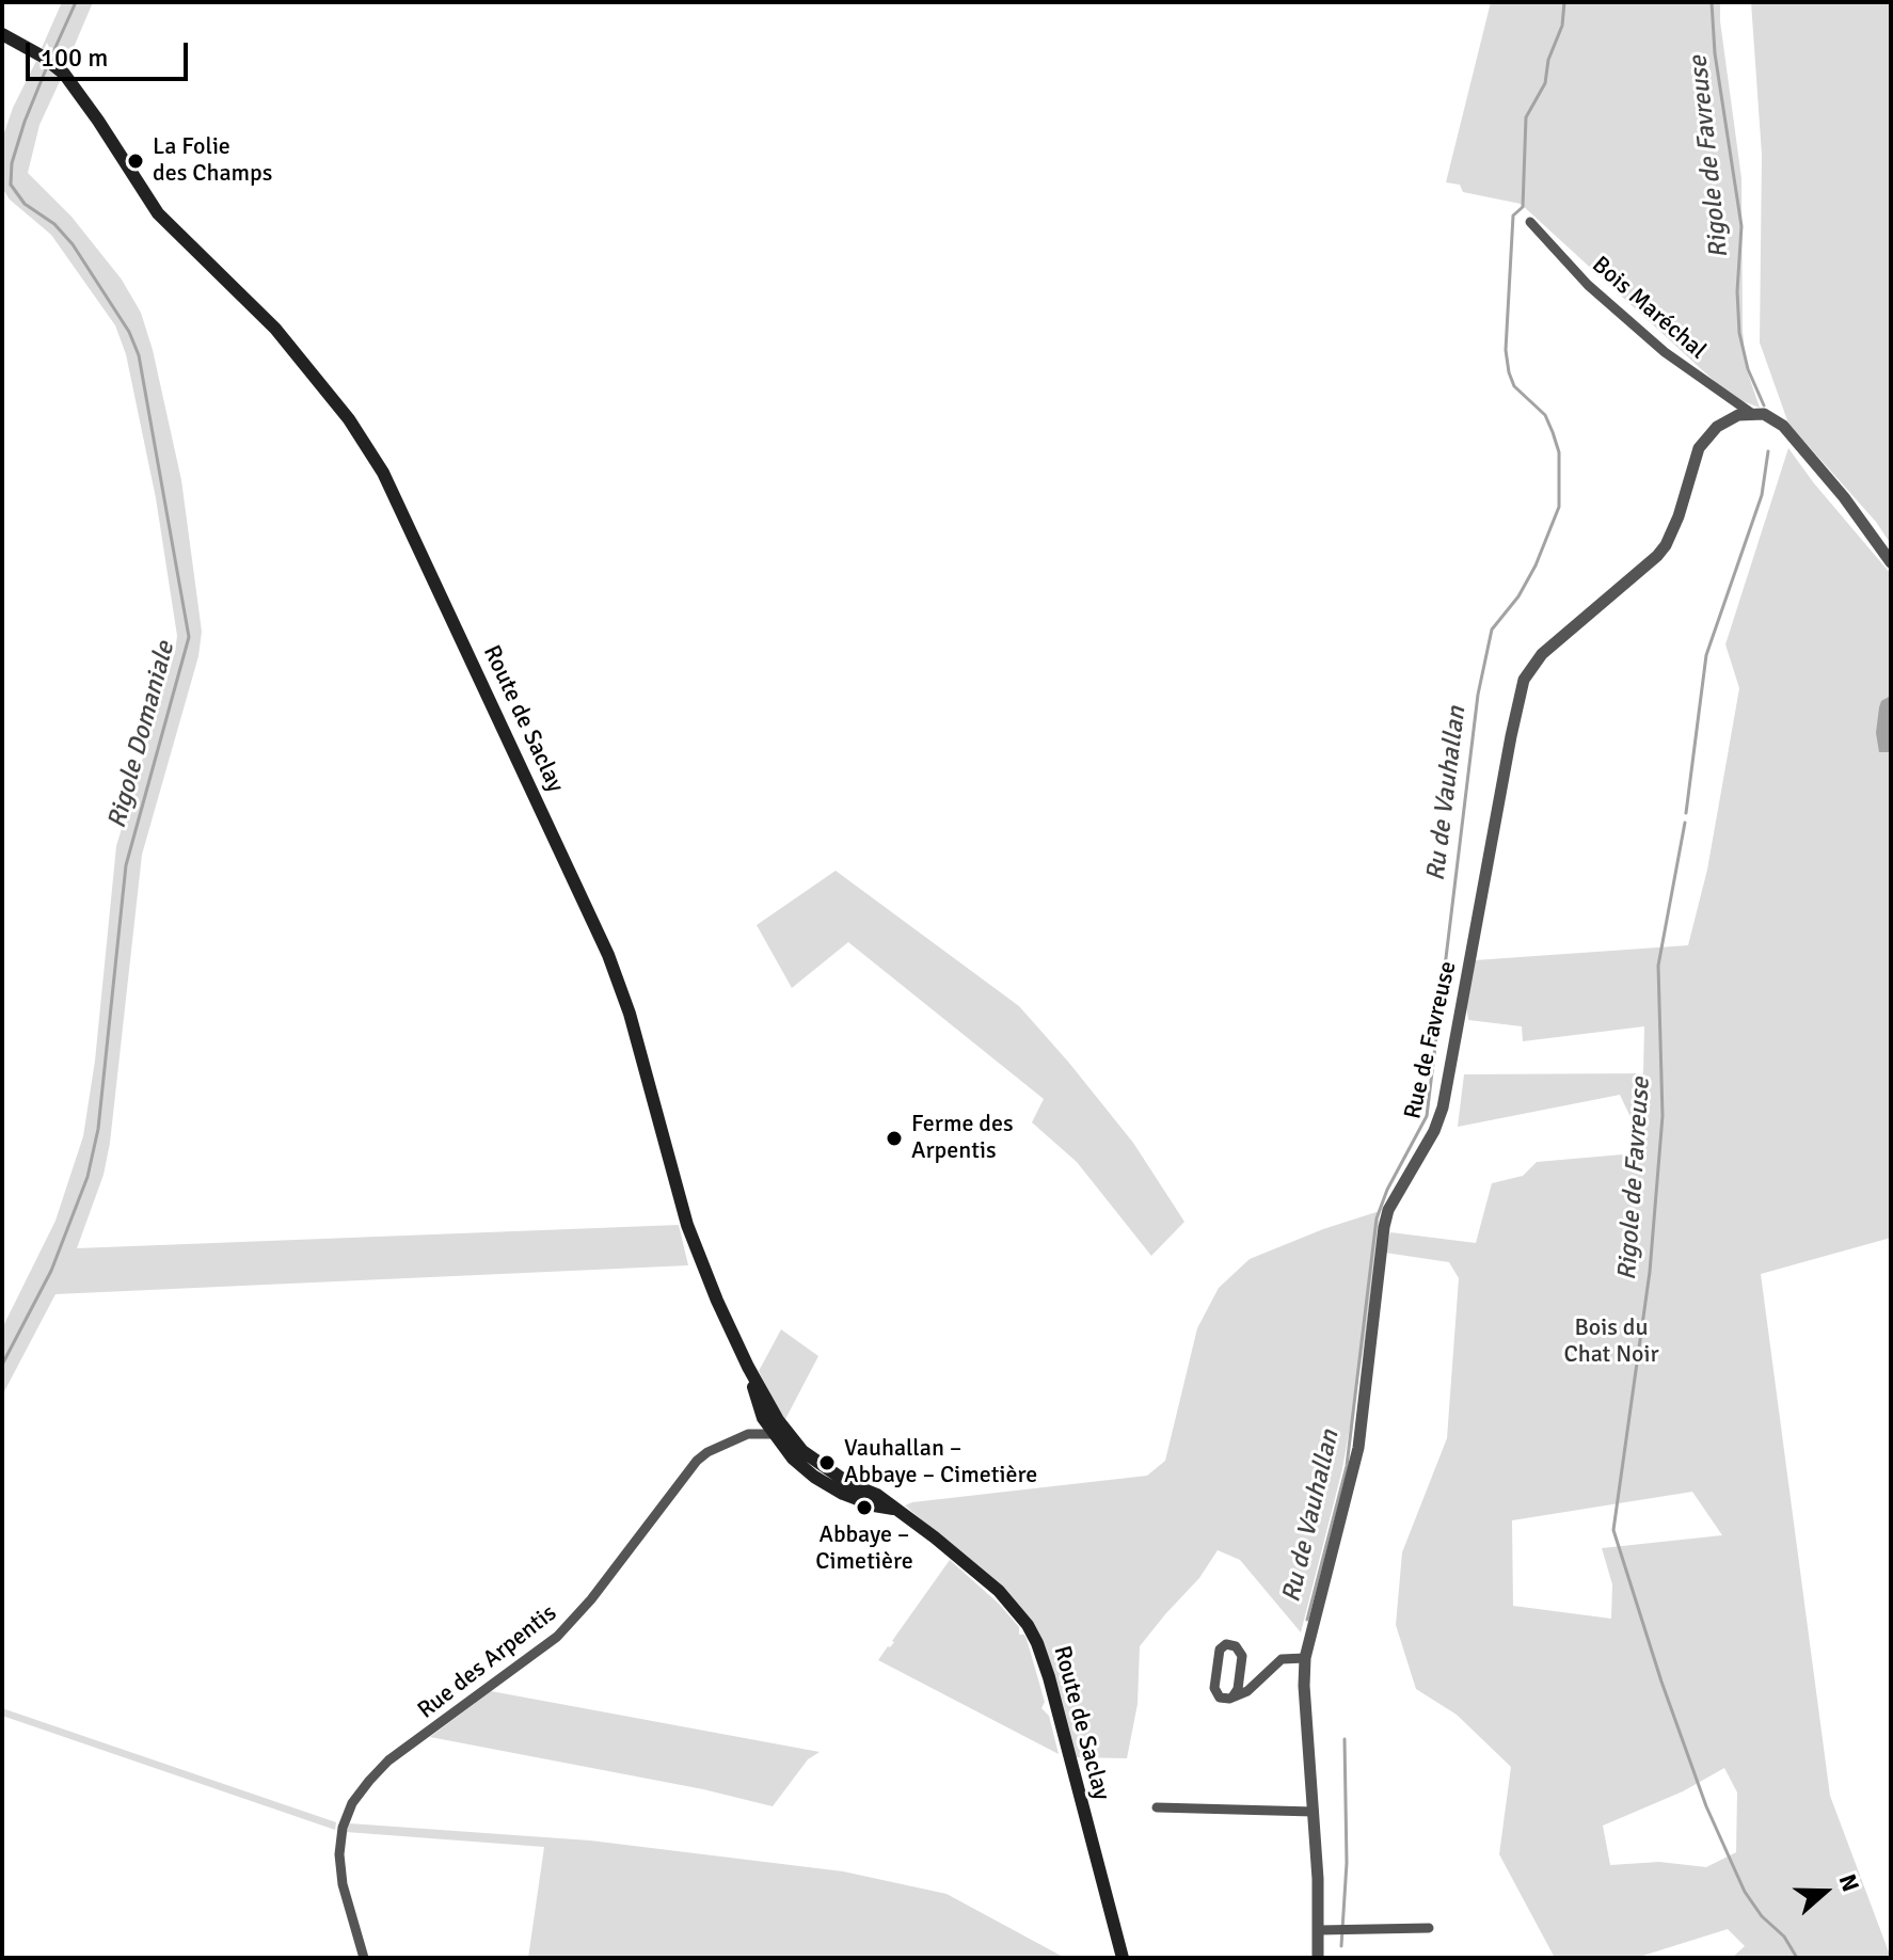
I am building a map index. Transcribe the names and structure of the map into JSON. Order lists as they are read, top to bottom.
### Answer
{
  "streets": {
    "main road": ["Route de Saclay"],
    "street": ["Bois Maréchal", "Rue de Favreuse", "Rue des Arpentis"]
  },
  "crossings": [
    ["Bois Maréchal", "Rue de Favreuse"],
    ["Route de Saclay", "Rue des Arpentis"]
  ],
  "water": ["Rigole de Favreuse", "Rigole Domaniale", "Ru de Vauhallan"],
  "parks": ["Bois du Chat Noir"],
  "places": [
    "La Folie des Champs",
    "Ferme des Arpentis",
    "Vauhallan – Abbaye – Cimetière",
    "Abbaye – Cimetière"
  ],
  "scale_bar": "100 m",
  "north": "right"
}
